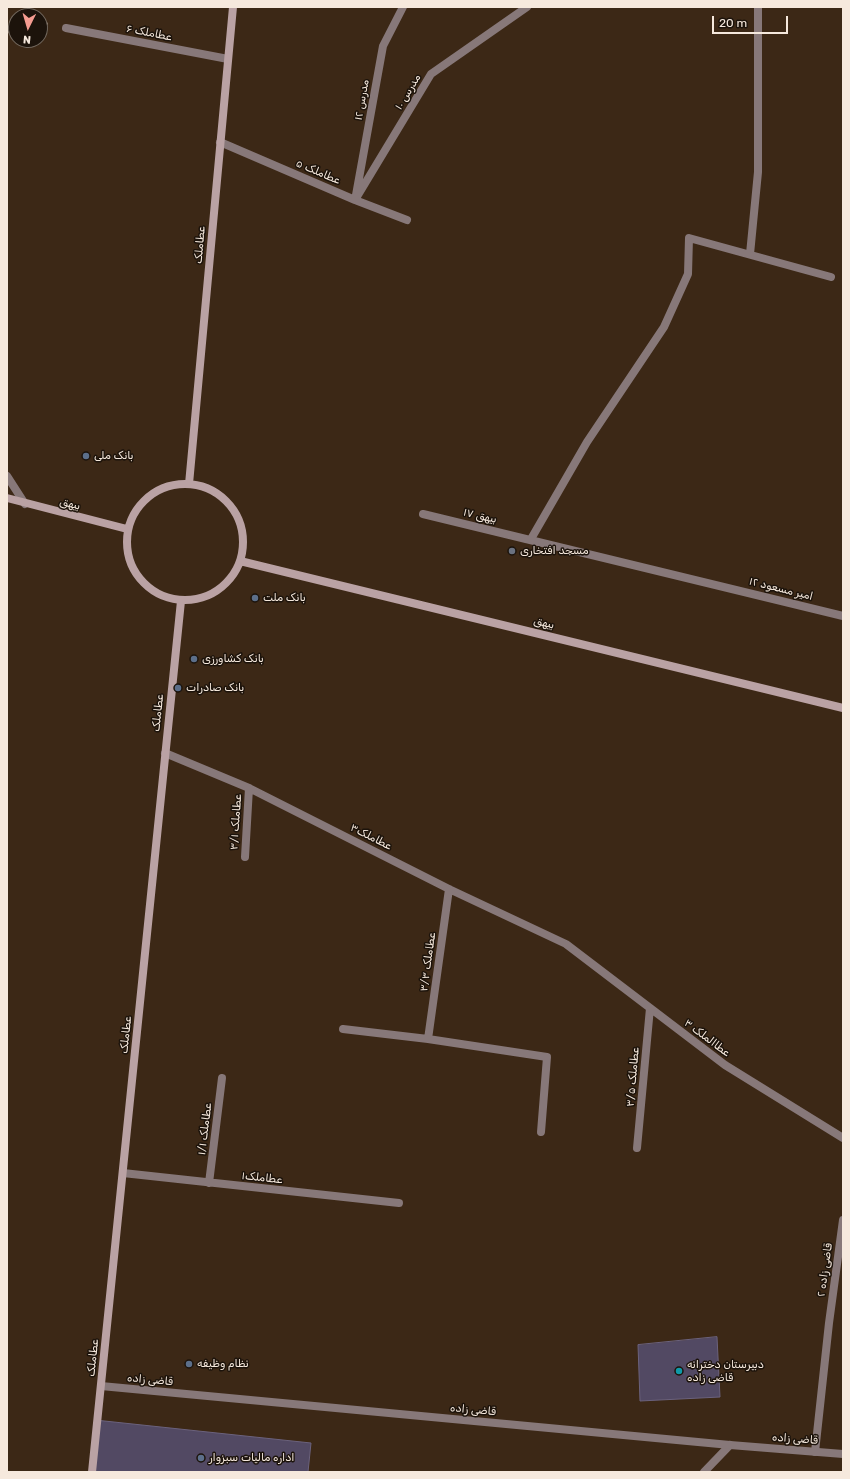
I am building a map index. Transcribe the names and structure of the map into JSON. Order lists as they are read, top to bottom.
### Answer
{
  "streets": {
    "main road": ["عطاملک", "بیهق"],
    "street": [
      "عطاملک ۶",
      "مدرس ۱۰",
      "مدرس ۱۲",
      "عطاملک ۵",
      "بیهق ۱۷",
      "امیر مسعود ۱۲",
      "عطاملک ۳/۱",
      "عطاملک۳",
      "عطاملک ۳/۳",
      "عطاالملک ۳",
      "عطاملک ۳/۵",
      "عطاملک ۱/۱",
      "عطاملک۱",
      "قاضی زاده ۲",
      "قاضی زاده"
    ]
  },
  "crossings": [
    ["عطاملک ۶", "عطاملک"],
    ["مدرس ۱۰", "مدرس ۱۲"],
    ["مدرس ۱۰", "عطاملک ۵"],
    ["مدرس ۱۲", "عطاملک ۵"],
    ["عطاملک ۵", "عطاملک"],
    ["عطاملک", "بیهق"],
    ["عطاملک", "عطاملک۳"],
    ["عطاملک", "عطاملک۱"],
    ["عطاملک", "قاضی زاده"],
    ["بیهق ۱۷", "امیر مسعود ۱۲"],
    ["عطاملک ۳/۱", "عطاملک۳"],
    ["عطاملک۳", "عطاملک ۳/۳"],
    ["عطاملک۳", "عطاالملک ۳"],
    ["عطاالملک ۳", "عطاملک ۳/۵"],
    ["عطاملک ۱/۱", "عطاملک۱"],
    ["قاضی زاده ۲", "قاضی زاده"]
  ],
  "places": [
    "بانک ملی",
    "مسجد افتخاری",
    "بانک ملت",
    "بانک کشاورزی",
    "بانک صادرات",
    "نظام وظیفه",
    "دبیرستان دخترانه قاضی زاده",
    "اداره مالیات سبزوار"
  ],
  "scale_bar": "20 m",
  "north": "bottom"
}
